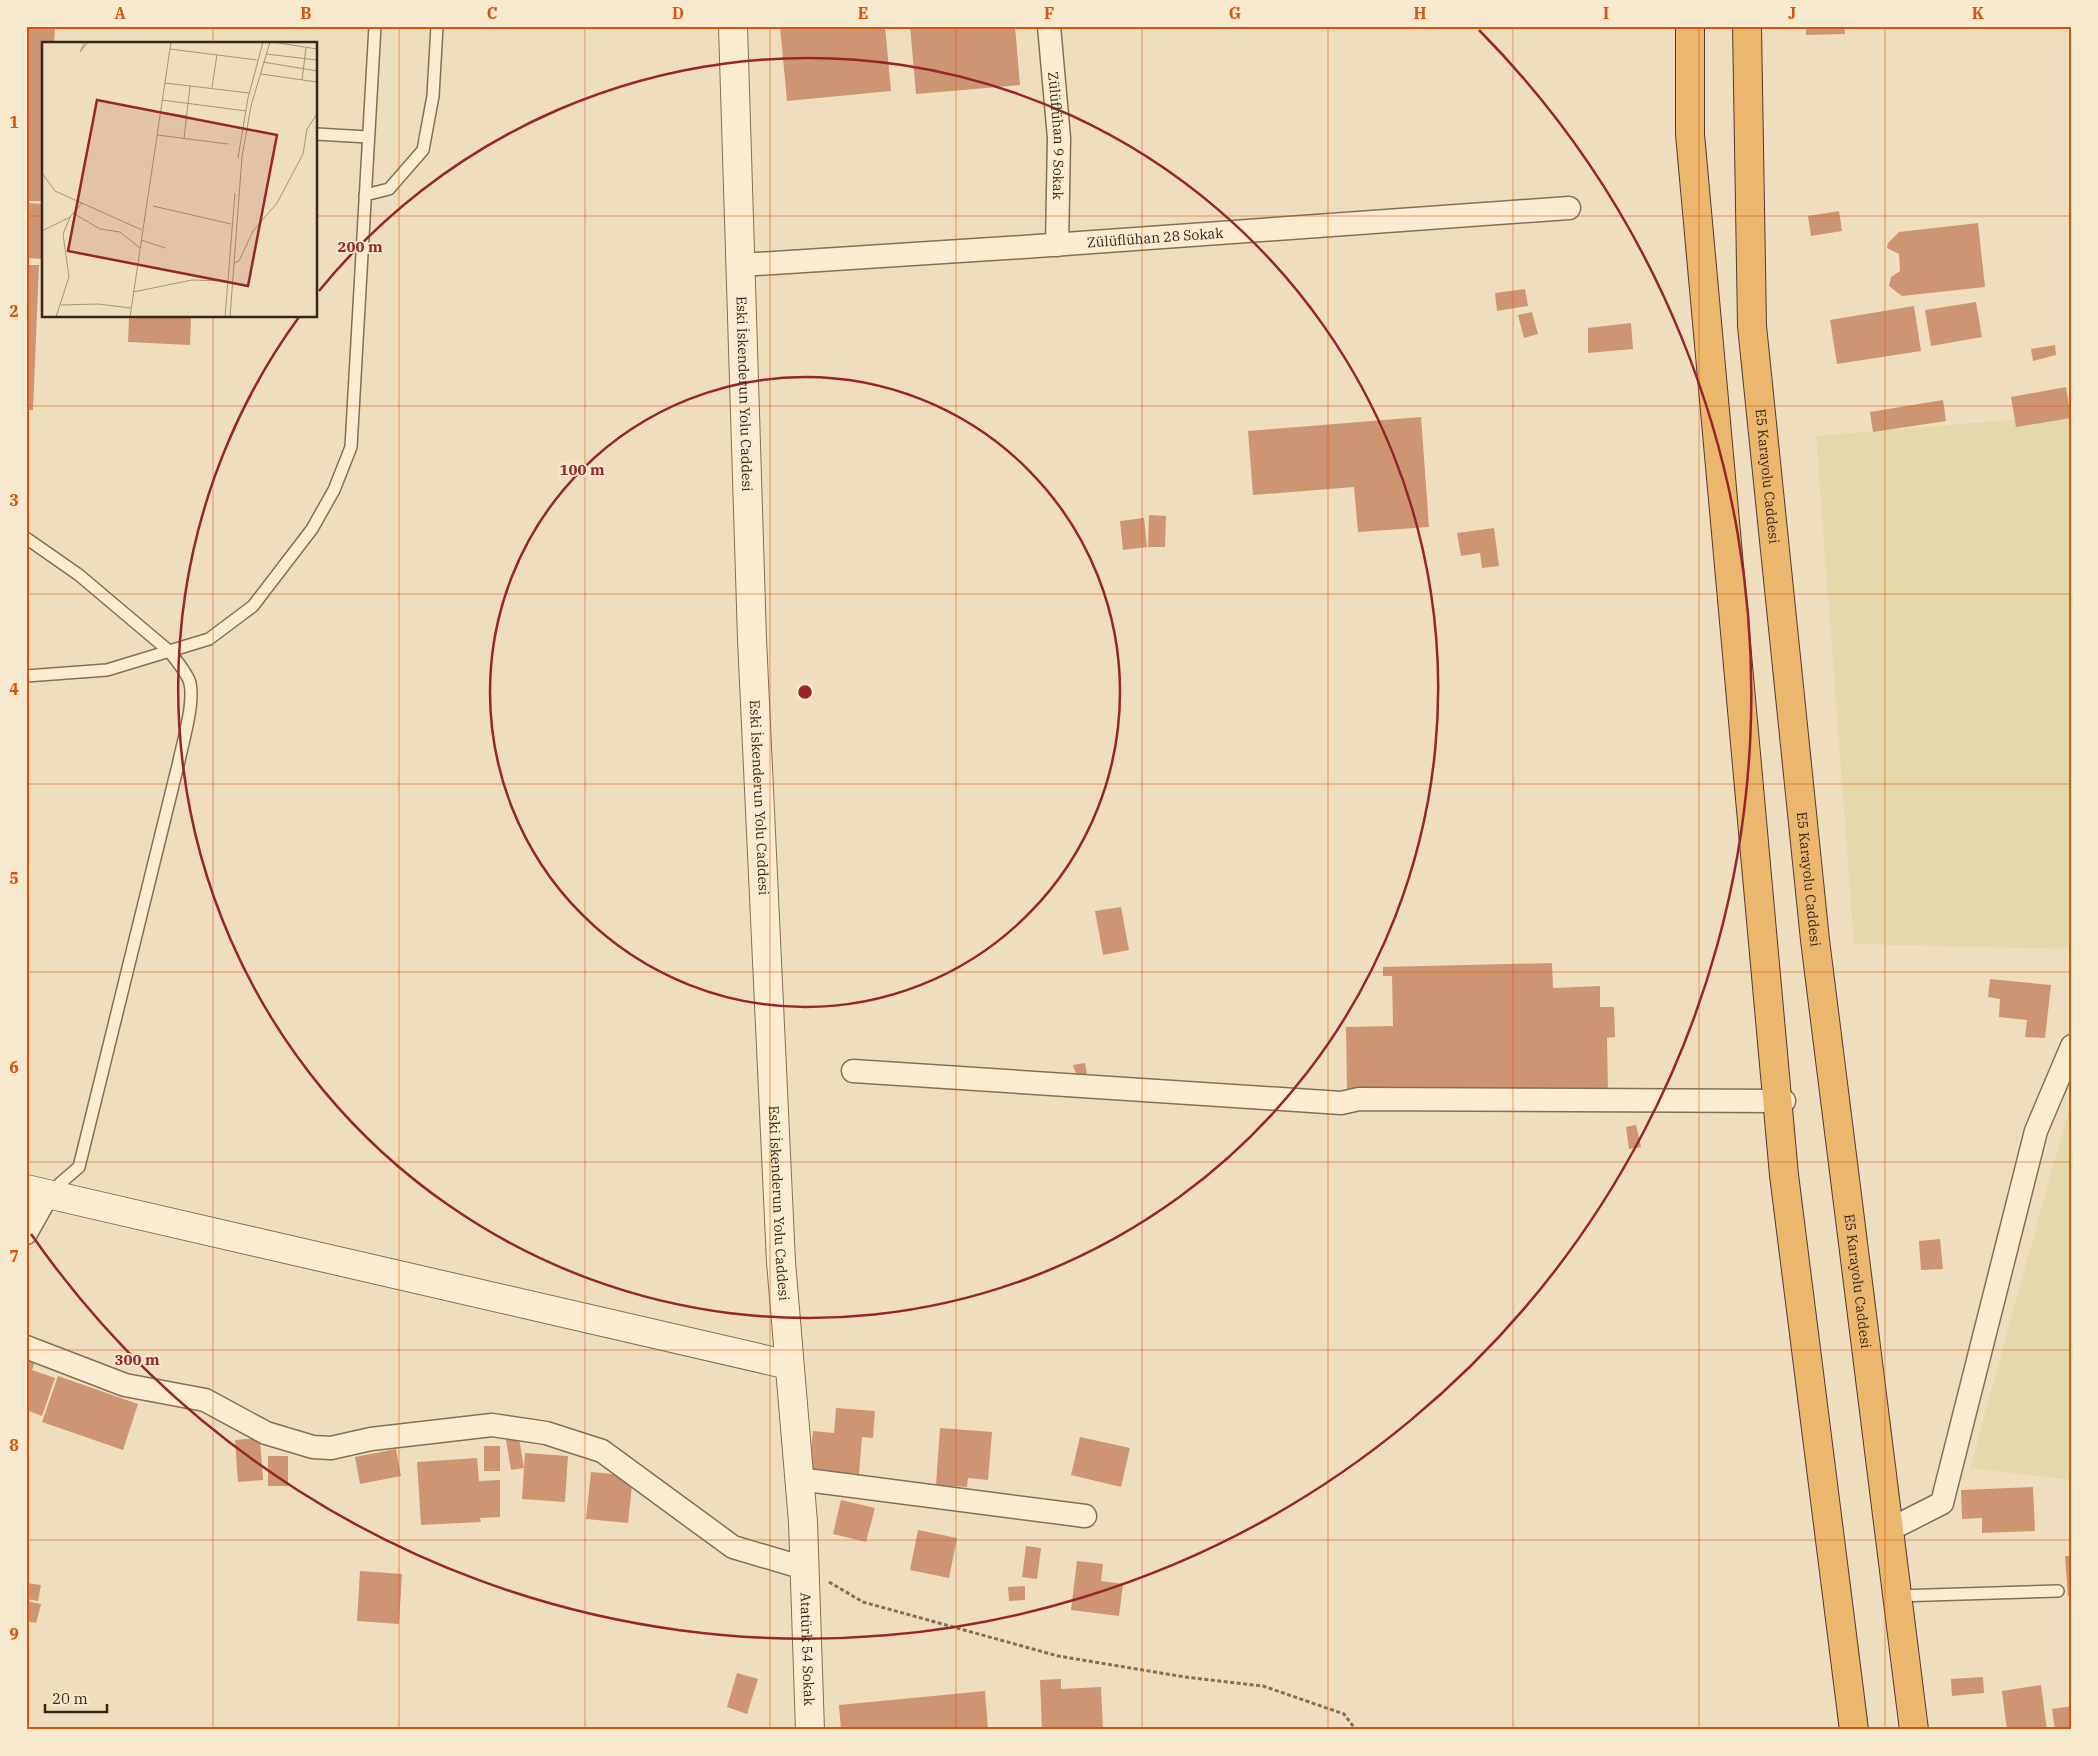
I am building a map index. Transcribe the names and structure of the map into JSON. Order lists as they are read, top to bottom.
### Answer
{
  "streets": {
    "highway": ["E5 Karayolu Caddesi"],
    "street": [
      "Zülüflühan 9 Sokak",
      "Zülüflühan 28 Sokak",
      "Eski İskenderun Yolu Caddesi",
      "Atatürk 54 Sokak"
    ]
  },
  "crossings": [
    ["Zülüflühan 9 Sokak", "Zülüflühan 28 Sokak"],
    ["Zülüflühan 28 Sokak", "Eski İskenderun Yolu Caddesi"],
    ["Eski İskenderun Yolu Caddesi", "Atatürk 54 Sokak"]
  ],
  "scale_bar": "20 m",
  "grid": {
    "columns": [
      "A",
      "B",
      "C",
      "D",
      "E",
      "F",
      "G",
      "H",
      "I",
      "J",
      "K"
    ],
    "rows": [
      "1",
      "2",
      "3",
      "4",
      "5",
      "6",
      "7",
      "8",
      "9"
    ]
  },
  "rings": ["200 m", "100 m", "300 m"]
}
